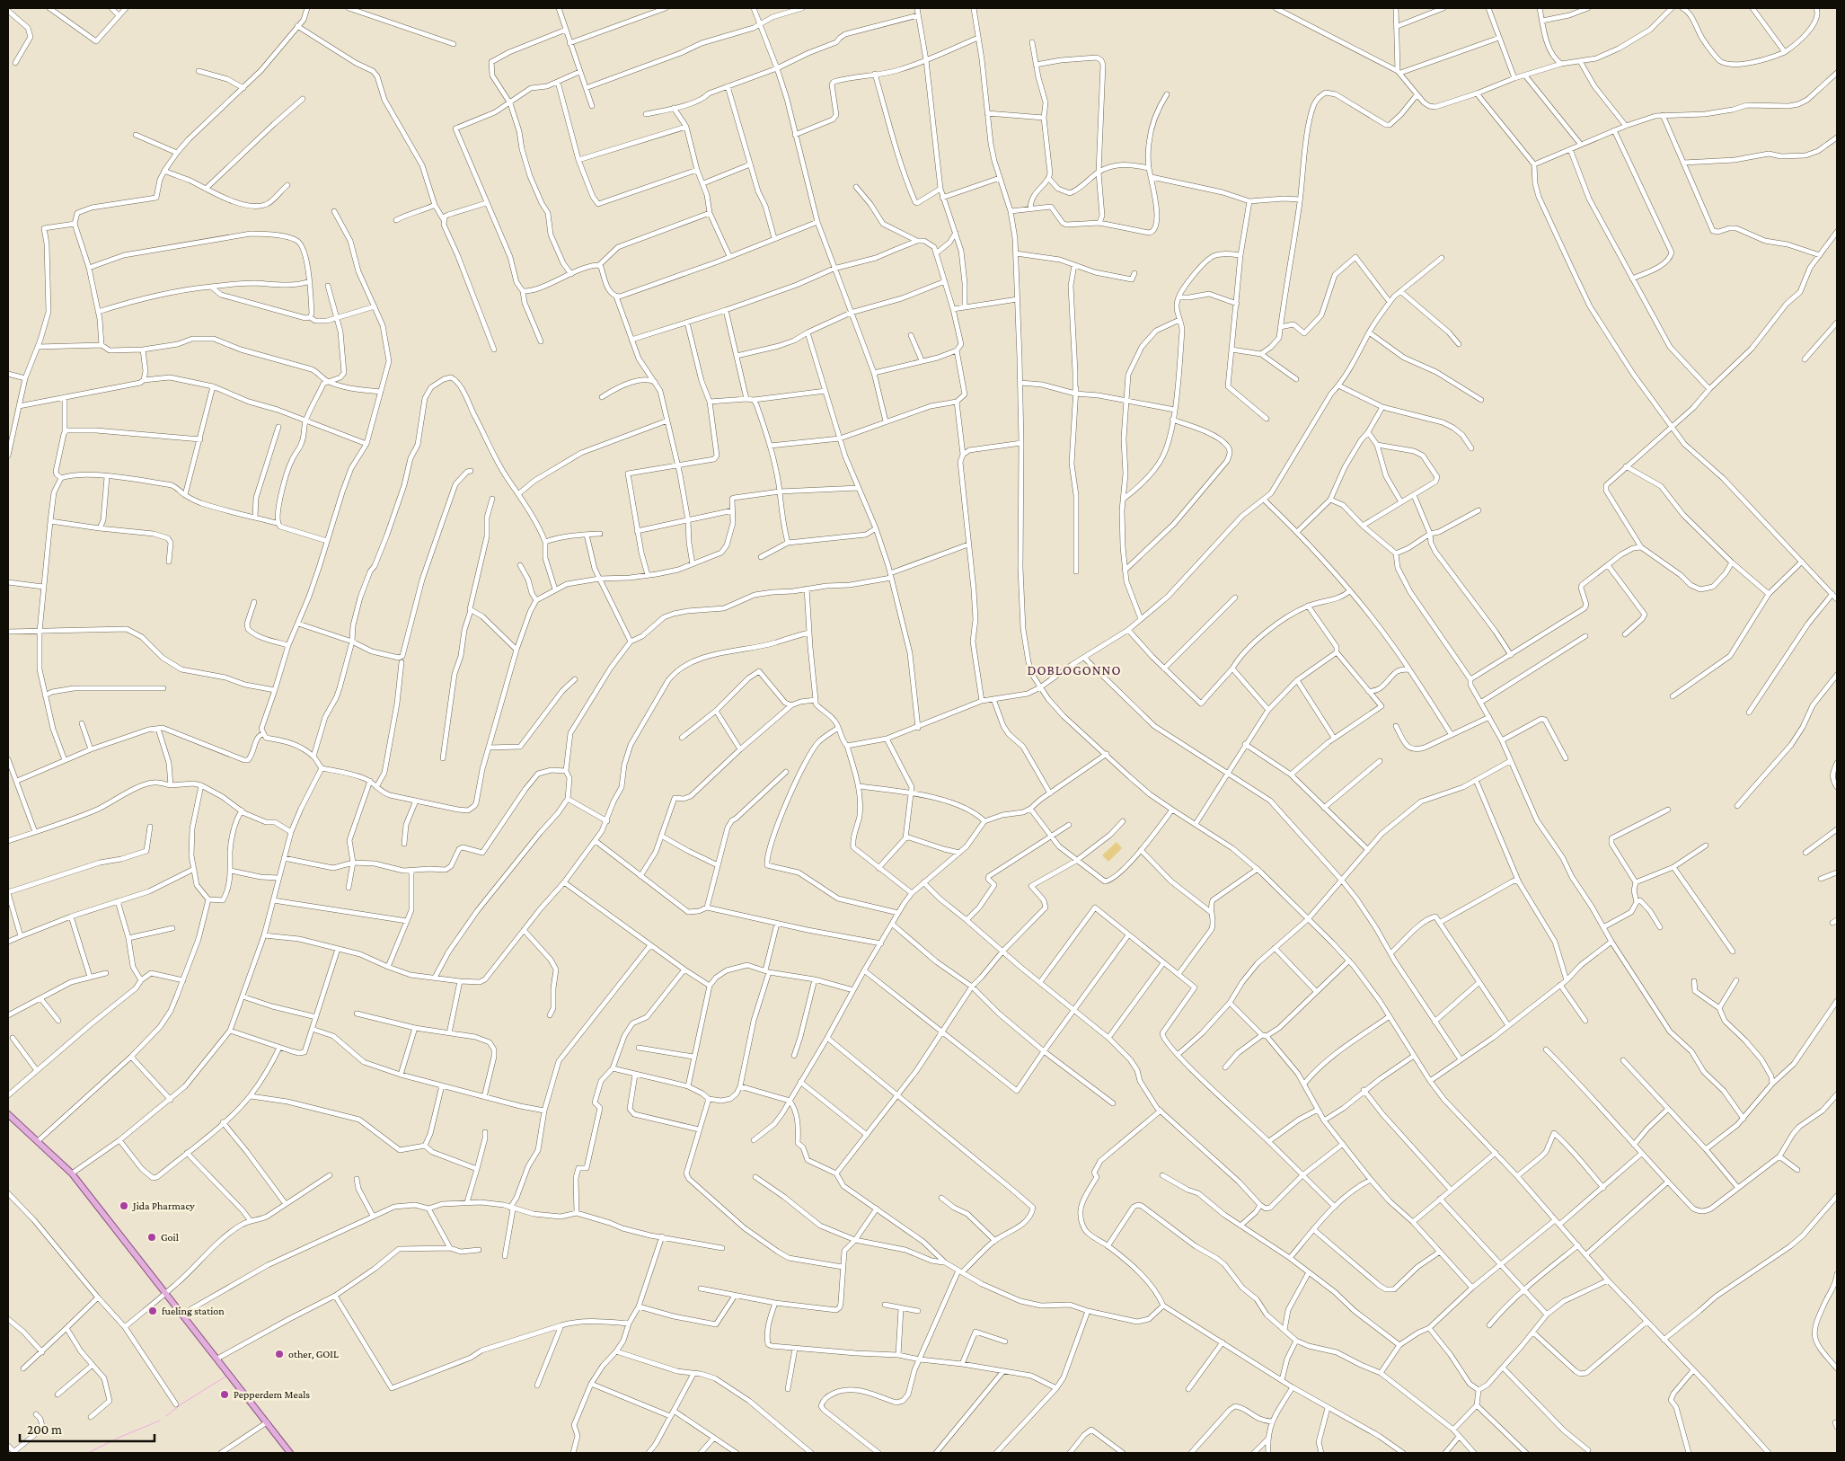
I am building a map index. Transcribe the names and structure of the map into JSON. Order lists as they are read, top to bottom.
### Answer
{
  "districts": ["DOBLOGONNO"],
  "places": [
    "Jida Pharmacy",
    "Goil",
    "fueling station",
    "other, GOIL",
    "Pepperdem Meals"
  ],
  "scale_bar": "200 m"
}
